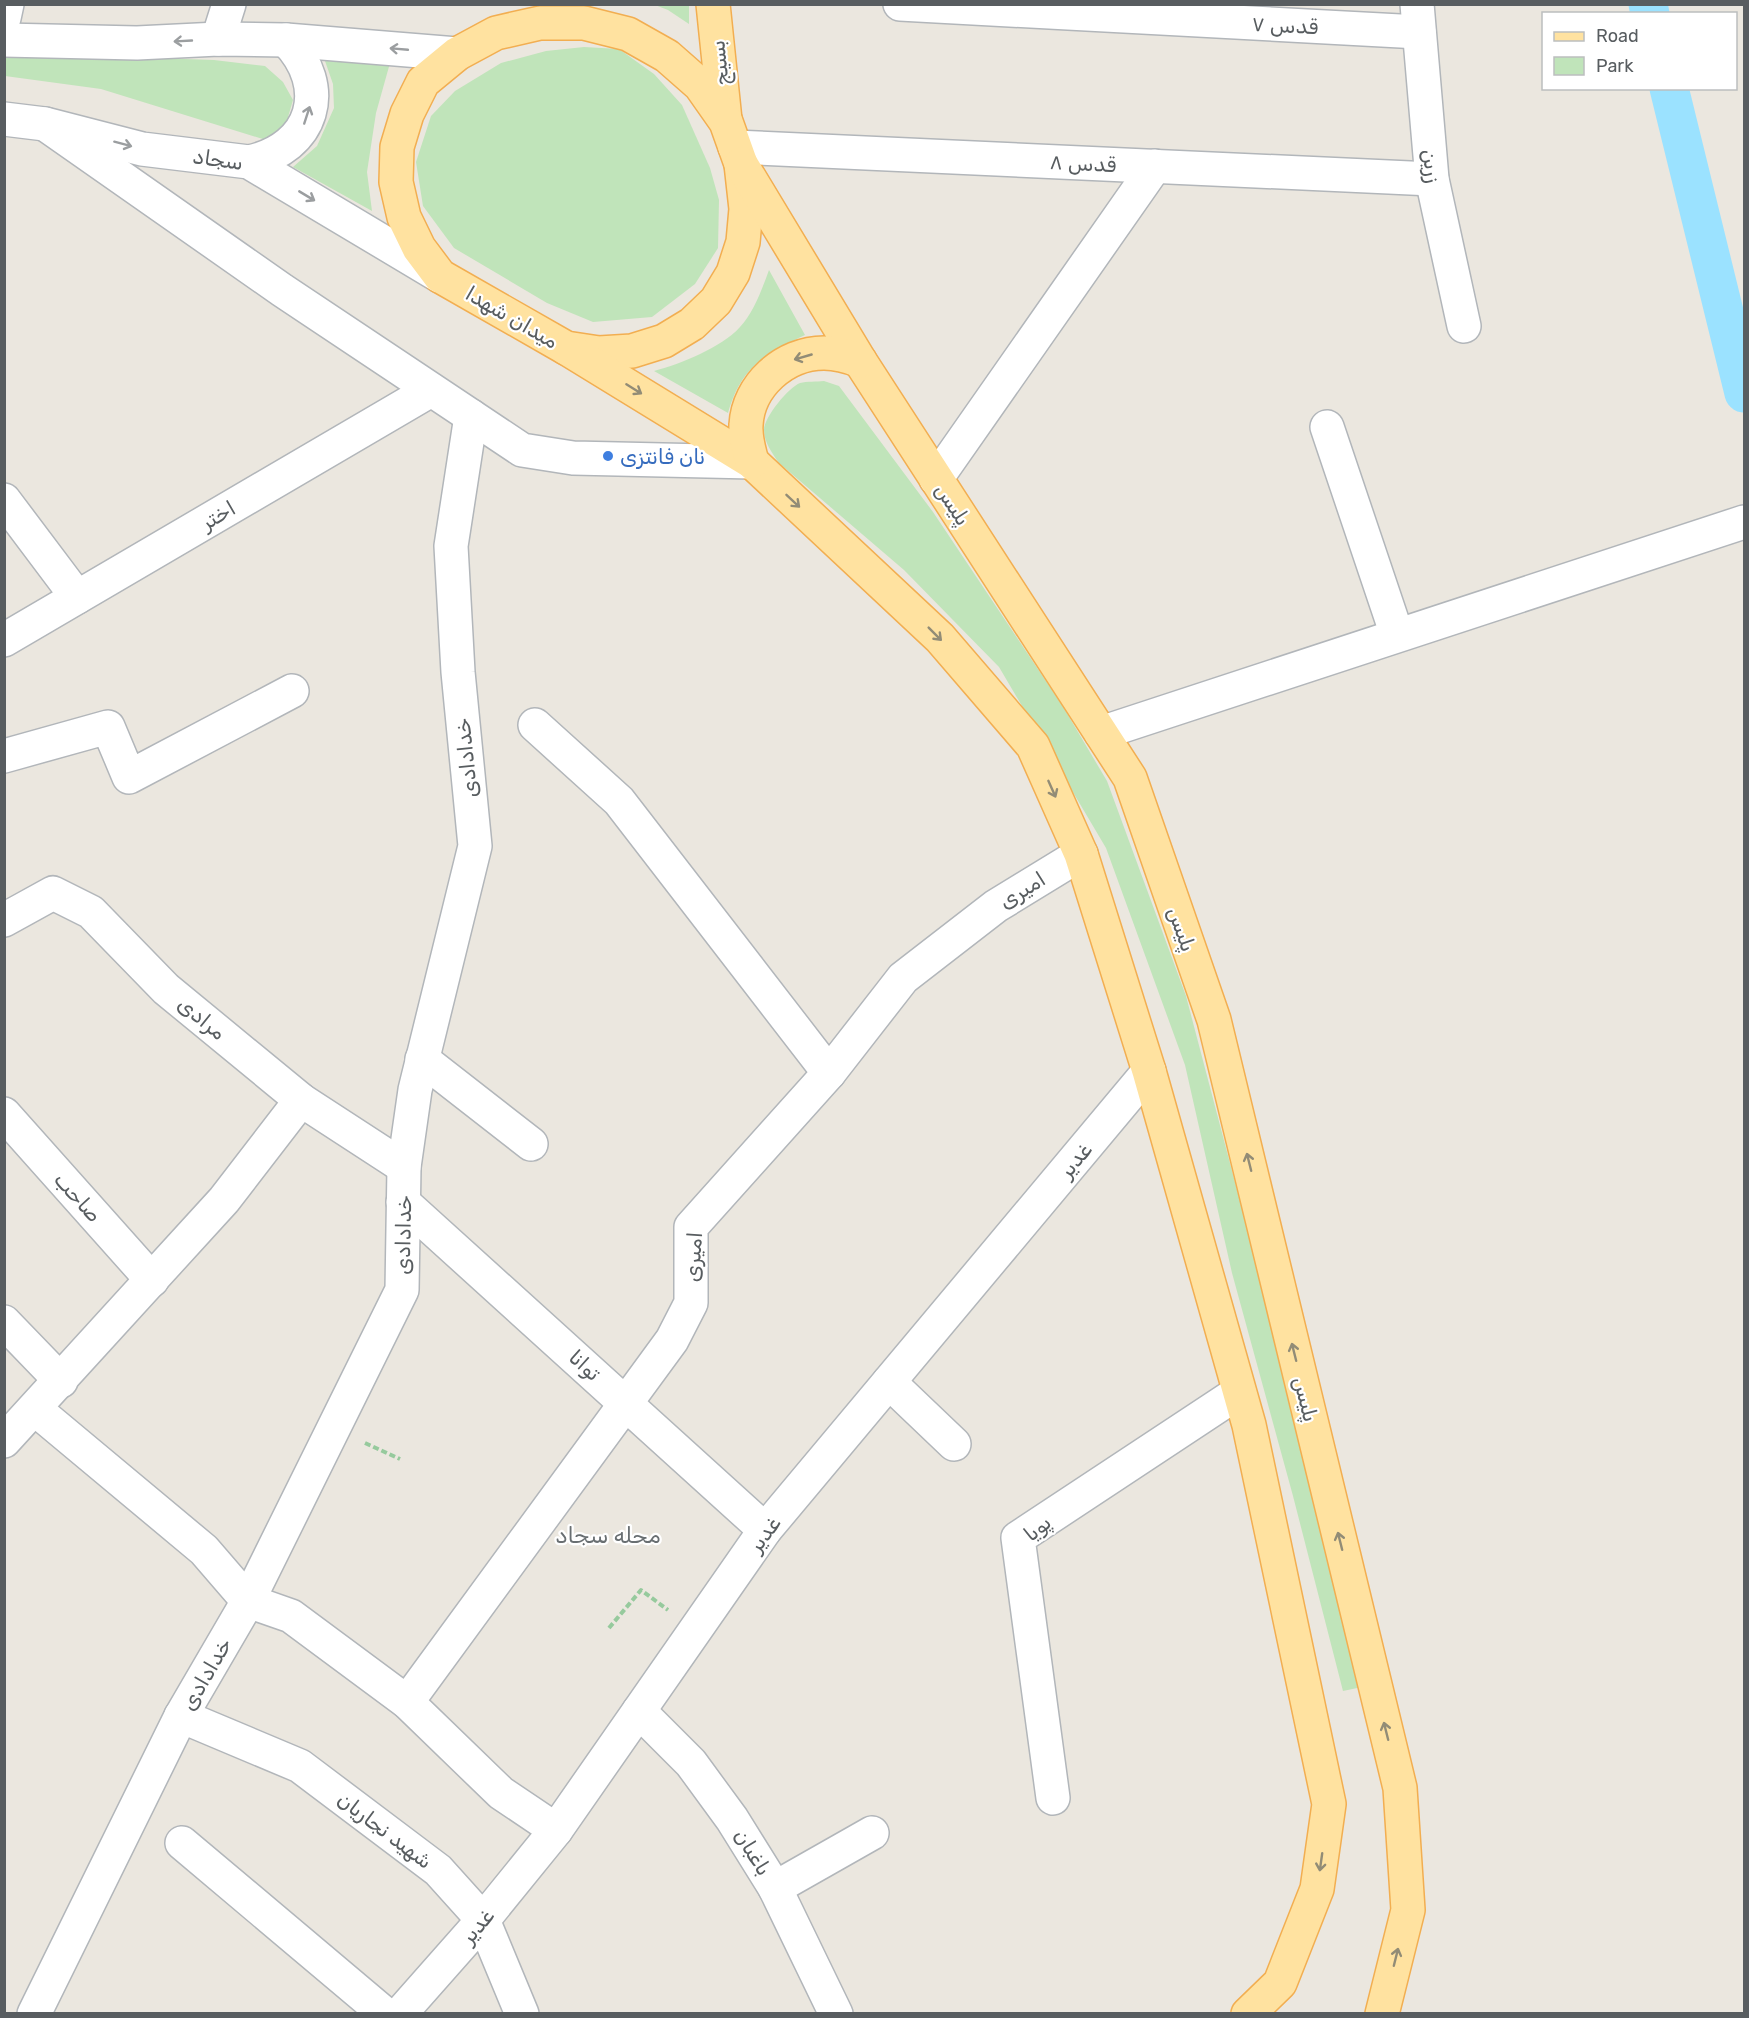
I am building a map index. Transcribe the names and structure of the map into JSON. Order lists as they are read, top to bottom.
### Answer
{
  "streets": {
    "main road": ["بسیج", "میدان شهدا", "پلیس"],
    "street": [
      "قدس ۷",
      "سجاد",
      "قدس ۸",
      "زرین",
      "اختر",
      "خدادادی",
      "امیری",
      "مرادی",
      "غدیر",
      "صاحب",
      "توانا",
      "پویا",
      "شهید نجاریان",
      "باغبان"
    ]
  },
  "crossings": [
    ["قدس ۷", "زرین"],
    ["بسیج", "قدس ۸"],
    ["بسیج", "میدان شهدا"],
    ["بسیج", "پلیس"],
    ["سجاد", "میدان شهدا"],
    ["قدس ۸", "زرین"],
    ["قدس ۸", "میدان شهدا"],
    ["قدس ۸", "پلیس"],
    ["میدان شهدا", "پلیس"],
    ["خدادادی", "مرادی"],
    ["خدادادی", "توانا"],
    ["خدادادی", "شهید نجاریان"],
    ["امیری", "توانا"],
    ["غدیر", "توانا"],
    ["غدیر", "شهید نجاریان"],
    ["غدیر", "باغبان"]
  ],
  "districts": ["محله سجاد"],
  "places": ["نان فانتزی"],
  "legend": ["Road", "Park"]
}
